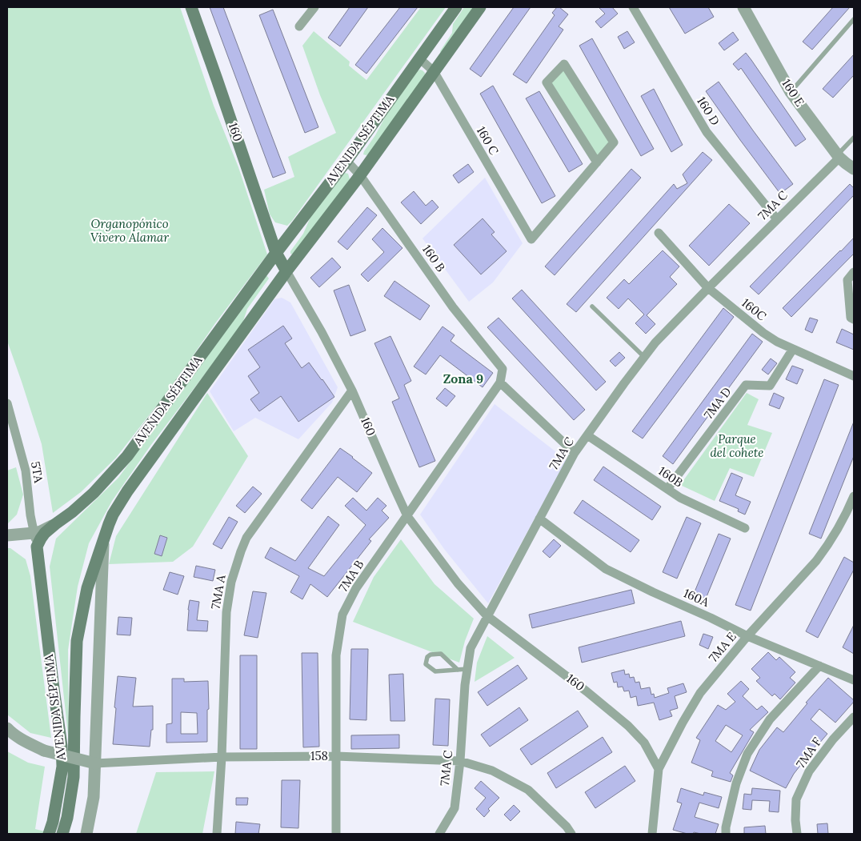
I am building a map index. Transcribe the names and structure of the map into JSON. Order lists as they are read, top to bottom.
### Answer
{
  "streets": {
    "main road": ["160", "AVENIDA SÉPTIMA"],
    "street": [
      "160 E",
      "160 D",
      "160 C",
      "7MA C",
      "160 B",
      "160C",
      "7MA D",
      "5TA",
      "160B",
      "7MA B",
      "7MA A",
      "160A",
      "7MA E",
      "7MA F",
      "158"
    ]
  },
  "crossings": [
    ["160 E", "7MA C"],
    ["160 D", "7MA C"],
    ["160", "AVENIDA SÉPTIMA"],
    ["160", "7MA C"],
    ["160", "7MA B"],
    ["160", "7MA A"],
    ["160", "7MA E"],
    ["AVENIDA SÉPTIMA", "160 C"],
    ["AVENIDA SÉPTIMA", "160 B"],
    ["AVENIDA SÉPTIMA", "5TA"],
    ["AVENIDA SÉPTIMA", "158"],
    ["7MA C", "160C"],
    ["7MA C", "160B"],
    ["7MA C", "160A"],
    ["7MA C", "158"],
    ["160 B", "7MA B"],
    ["160C", "7MA D"],
    ["7MA D", "160B"],
    ["7MA B", "158"],
    ["7MA A", "158"],
    ["160A", "7MA E"]
  ],
  "districts": ["Zona 9"],
  "parks": ["Organopónico Vivero Alamar", "Parque del cohete"]
}
